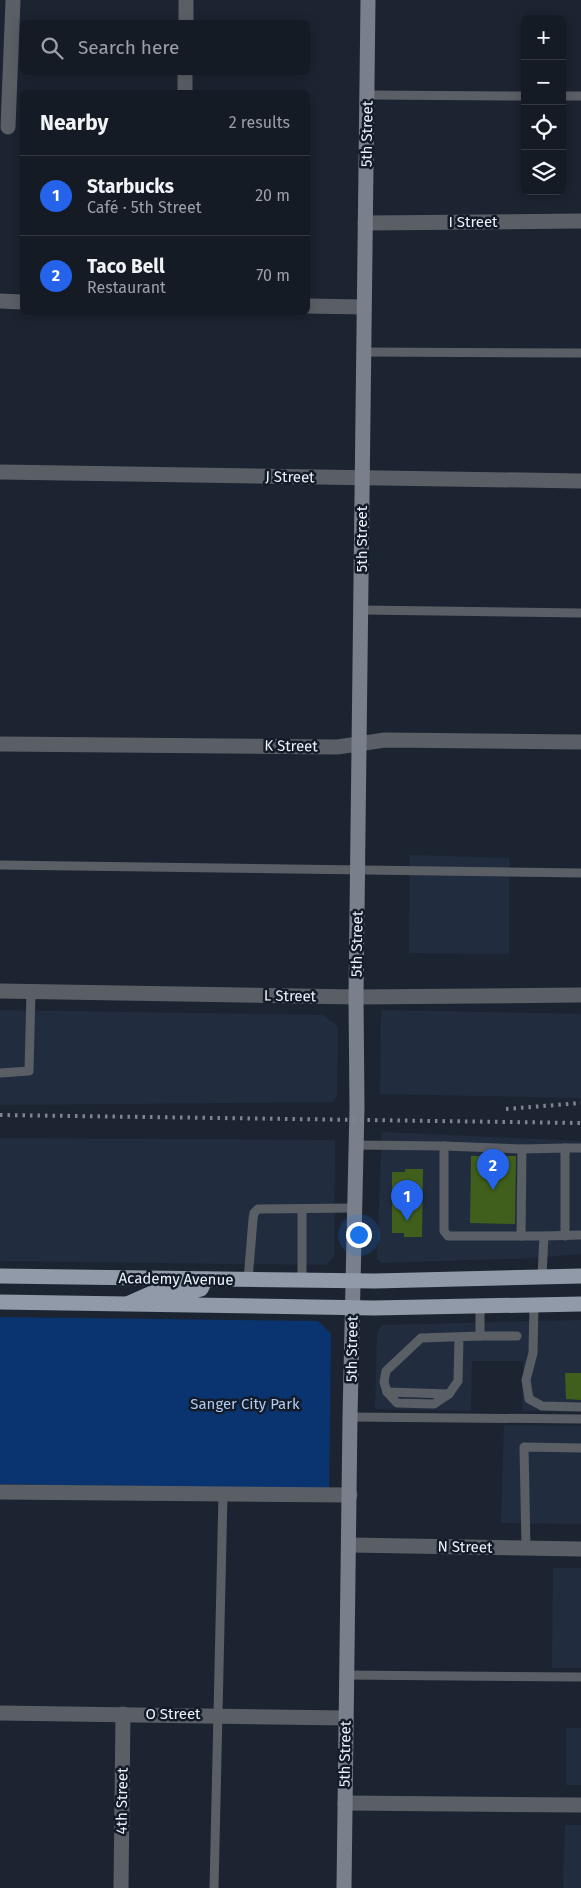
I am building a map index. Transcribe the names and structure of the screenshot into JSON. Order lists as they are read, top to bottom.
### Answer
{
  "streets": {
    "main road": ["Academy Avenue"],
    "street": [
      "5th Street",
      "I Street",
      "J Street",
      "K Street",
      "L Street",
      "N Street",
      "O Street",
      "4th Street"
    ]
  },
  "crossings": [
    ["5th Street", "I Street"],
    ["5th Street", "J Street"],
    ["5th Street", "K Street"],
    ["5th Street", "L Street"],
    ["5th Street", "Academy Avenue"],
    ["5th Street", "N Street"],
    ["5th Street", "O Street"],
    ["O Street", "4th Street"]
  ],
  "parks": ["Sanger City Park"],
  "page": {
    "map_buttons": ["+", "−"],
    "search": "Search here",
    "heading": ["Nearby", "2 results"],
    "list": [
      {
        "mark": "1",
        "name": "Starbucks",
        "note": "Café · 5th Street",
        "value": "20 m"
      },
      {
        "mark": "2",
        "name": "Taco Bell",
        "note": "Restaurant",
        "value": "70 m"
      }
    ],
    "pins": ["2", "1"]
  }
}
